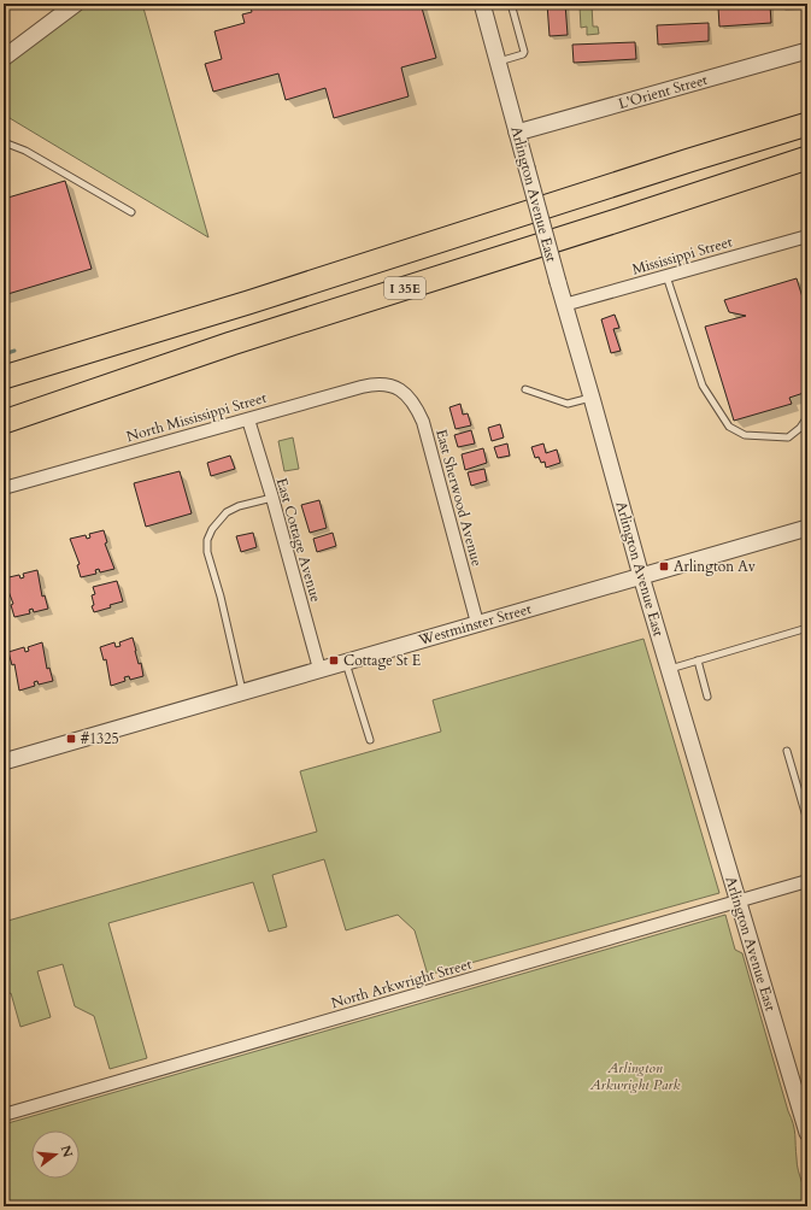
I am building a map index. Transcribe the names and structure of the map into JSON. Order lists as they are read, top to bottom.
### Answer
{
  "streets": {
    "highway": ["I 35E"],
    "street": [
      "L'Orient Street",
      "Arlington Avenue East",
      "Mississippi Street",
      "North Mississippi Street",
      "East Sherwood Avenue",
      "East Cottage Avenue",
      "Westminster Street",
      "North Arkwright Street"
    ]
  },
  "crossings": [
    ["L'Orient Street", "Arlington Avenue East"],
    ["Arlington Avenue East", "Mississippi Street"],
    ["Arlington Avenue East", "Westminster Street"],
    ["Arlington Avenue East", "North Arkwright Street"],
    ["North Mississippi Street", "East Sherwood Avenue"],
    ["North Mississippi Street", "East Cottage Avenue"],
    ["East Sherwood Avenue", "Westminster Street"],
    ["East Cottage Avenue", "Westminster Street"]
  ],
  "parks": ["Arlington Arkwright Park"],
  "places": {
    "transit": ["Arlington Av", "Cottage St E", "#1325"]
  },
  "north": "right"
}
